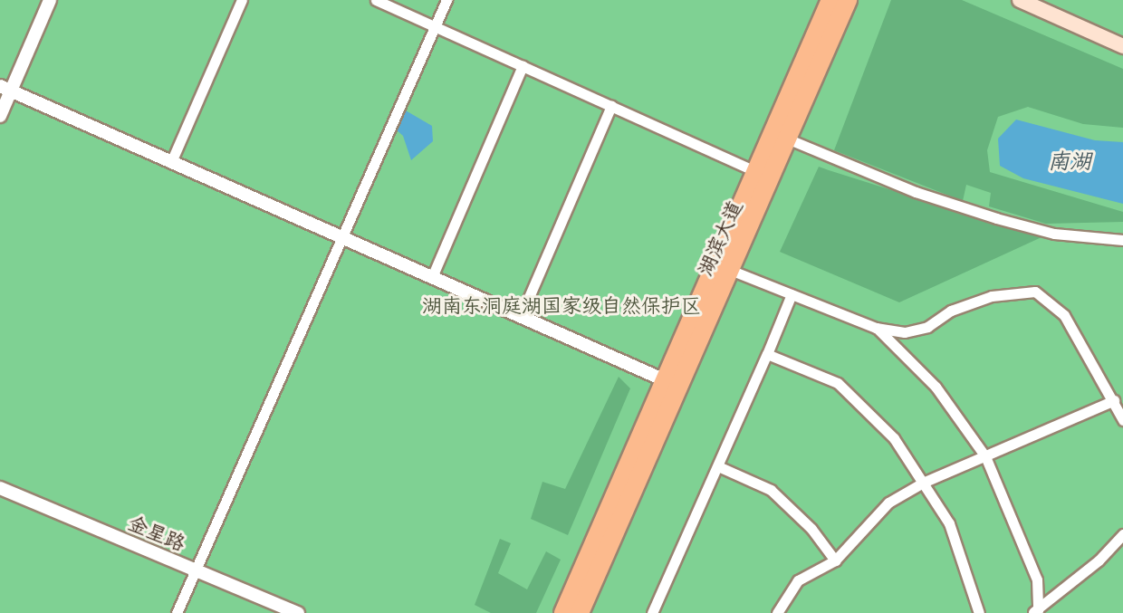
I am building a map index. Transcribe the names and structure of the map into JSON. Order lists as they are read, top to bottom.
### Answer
{
  "streets": {
    "highway": ["湖滨大道"],
    "street": ["金星路"]
  },
  "water": ["南湖"],
  "parks": ["湖南东洞庭湖国家级自然保护区"]
}
